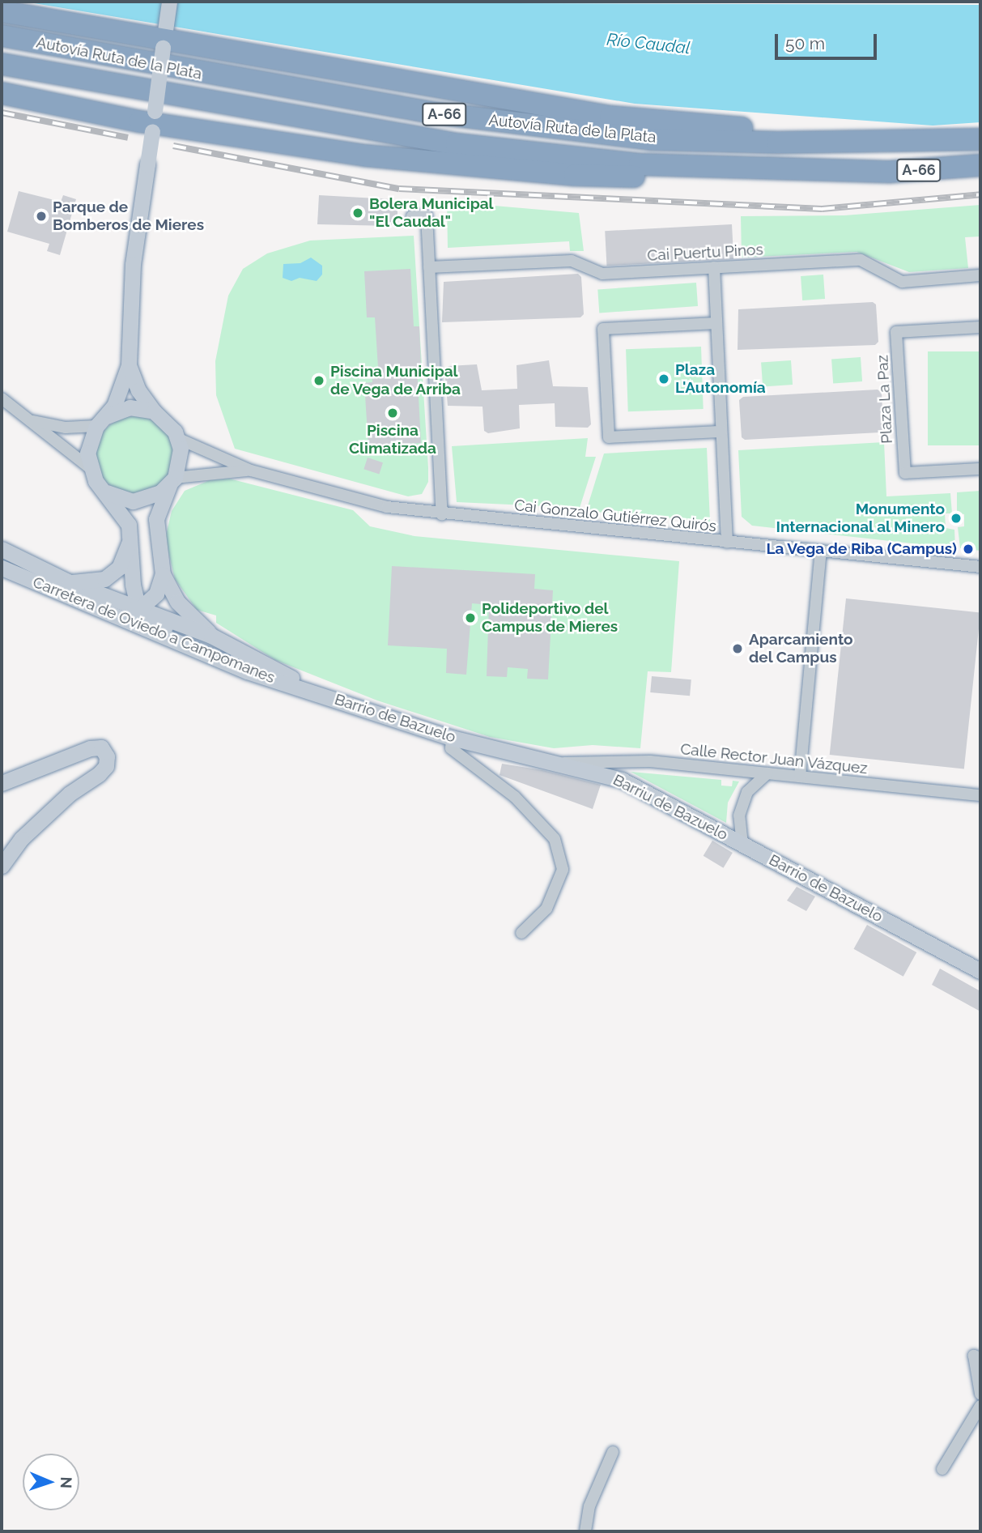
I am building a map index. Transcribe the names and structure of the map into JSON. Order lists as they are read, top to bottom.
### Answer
{
  "streets": {
    "highway": ["Autovía Ruta de la Plata", "A-66"],
    "street": [
      "Cai Puertu Pinos",
      "Plaza La Paz",
      "Cai Gonzalo Gutiérrez Quirós",
      "Carretera de Oviedo a Campomanes",
      "Barrio de Bazuelo",
      "Calle Rector Juan Vázquez",
      "Barriu de Bazuelo"
    ]
  },
  "crossings": [
    ["Carretera de Oviedo a Campomanes", "Barrio de Bazuelo"],
    ["Barrio de Bazuelo", "Calle Rector Juan Vázquez"],
    ["Barrio de Bazuelo", "Barriu de Bazuelo"],
    ["Calle Rector Juan Vázquez", "Barriu de Bazuelo"]
  ],
  "water": ["Río Caudal"],
  "places": [
    "Bolera Municipal \"El Caudal\"",
    "Parque de Bomberos de Mieres",
    "Plaza L'Autonomía",
    "Piscina Municipal de Vega de Arriba",
    "Piscina Climatizada",
    "Monumento Internacional al Minero",
    "La Vega de Riba (Campus)",
    "Polideportivo del Campus de Mieres",
    "Aparcamiento del Campus"
  ],
  "scale_bar": "50 m",
  "north": "right"
}
